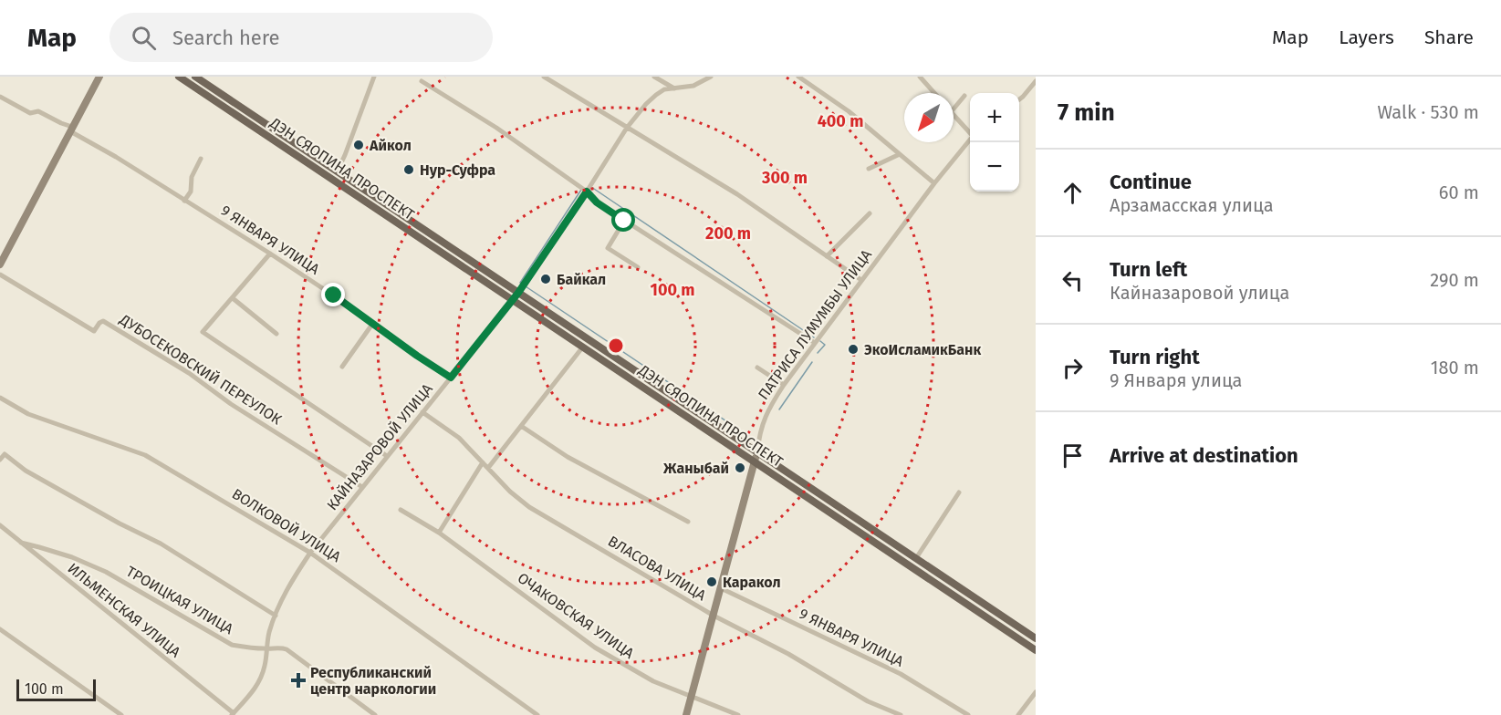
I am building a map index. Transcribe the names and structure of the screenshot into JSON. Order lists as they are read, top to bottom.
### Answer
{
  "streets": {
    "main road": ["ДЭН СЯОПИНА ПРОСПЕКТ"],
    "street": [
      "9 ЯНВАРЯ УЛИЦА",
      "ПАТРИСА ЛУМУМБЫ УЛИЦА",
      "ДУБОСЕКОВСКИЙ ПЕРЕУЛОК",
      "КАЙНАЗАРОВОЙ УЛИЦА",
      "ВОЛКОВОЙ УЛИЦА",
      "ВЛАСОВА УЛИЦА",
      "ТРОИЦКАЯ УЛИЦА",
      "ИЛЬМЕНСКАЯ УЛИЦА",
      "ОЧАКОВСКАЯ УЛИЦА"
    ]
  },
  "crossings": [
    ["ДЭН СЯОПИНА ПРОСПЕКТ", "ПАТРИСА ЛУМУМБЫ УЛИЦА"],
    ["ДЭН СЯОПИНА ПРОСПЕКТ", "КАЙНАЗАРОВОЙ УЛИЦА"],
    ["9 ЯНВАРЯ УЛИЦА", "ПАТРИСА ЛУМУМБЫ УЛИЦА"],
    ["9 ЯНВАРЯ УЛИЦА", "КАЙНАЗАРОВОЙ УЛИЦА"],
    ["ПАТРИСА ЛУМУМБЫ УЛИЦА", "ВЛАСОВА УЛИЦА"],
    ["ПАТРИСА ЛУМУМБЫ УЛИЦА", "ОЧАКОВСКАЯ УЛИЦА"],
    ["ДУБОСЕКОВСКИЙ ПЕРЕУЛОК", "КАЙНАЗАРОВОЙ УЛИЦА"],
    ["КАЙНАЗАРОВОЙ УЛИЦА", "ВОЛКОВОЙ УЛИЦА"],
    ["КАЙНАЗАРОВОЙ УЛИЦА", "ВЛАСОВА УЛИЦА"],
    ["КАЙНАЗАРОВОЙ УЛИЦА", "ТРОИЦКАЯ УЛИЦА"],
    ["КАЙНАЗАРОВОЙ УЛИЦА", "ИЛЬМЕНСКАЯ УЛИЦА"],
    ["ТРОИЦКАЯ УЛИЦА", "ИЛЬМЕНСКАЯ УЛИЦА"]
  ],
  "places": {
    "other": [
      "Айкол",
      "Нур-Суфра",
      "Байкал",
      "ЭкоИсламикБанк",
      "Жаныбай",
      "Каракол"
    ],
    "health": ["Республиканский центр наркологии"]
  },
  "scale_bar": "100 m",
  "north": "bottom left",
  "page": {
    "header": "Map",
    "search": "Search here",
    "nav": ["Map", "Layers", "Share"],
    "heading": ["7 min", "Walk · 530 m"],
    "map_buttons": ["+", "−"],
    "list": [
      ["Continue", "Арзамасская улица", "60 m"],
      ["Turn left", "Кайназаровой улица", "290 m"],
      ["Turn right", "9 Января улица", "180 m"],
      "Arrive at destination"
    ],
    "scale": "100 m"
  },
  "rings": [
    "400 m",
    "300 m",
    "200 m",
    "100 m"
  ]
}
